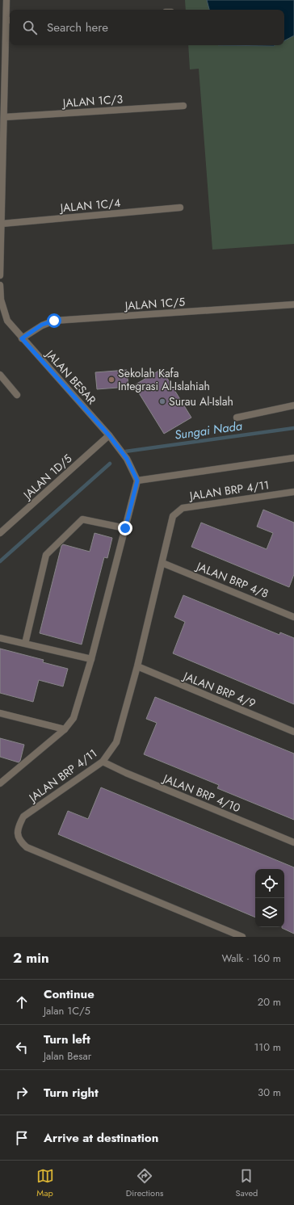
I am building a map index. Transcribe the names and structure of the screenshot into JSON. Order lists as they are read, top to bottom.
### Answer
{
  "streets": {
    "street": [
      "JALAN 1C/3",
      "JALAN 1C/4",
      "JALAN 1C/5",
      "JALAN BESAR",
      "JALAN 1D/5",
      "JALAN BRP 4/11",
      "JALAN BRP 4/8",
      "JALAN BRP 4/9",
      "JALAN BRP 4/10"
    ]
  },
  "crossings": [
    ["JALAN 1C/5", "JALAN BESAR"],
    ["JALAN BESAR", "JALAN 1D/5"],
    ["JALAN BRP 4/11", "JALAN BRP 4/8"],
    ["JALAN BRP 4/11", "JALAN BRP 4/9"],
    ["JALAN BRP 4/11", "JALAN BRP 4/10"]
  ],
  "water": ["Sungai Nada"],
  "places": ["Sekolah Kafa Integrasi Al-Islahiah", "Surau Al-Islah"],
  "page": {
    "search": "Search here",
    "heading": ["2 min", "Walk · 160 m"],
    "list": [
      ["Continue", "Jalan 1C/5", "20 m"],
      ["Turn left", "Jalan Besar", "110 m"],
      ["Turn right", "30 m"],
      "Arrive at destination"
    ],
    "nav": ["Map", "Directions", "Saved"]
  }
}
